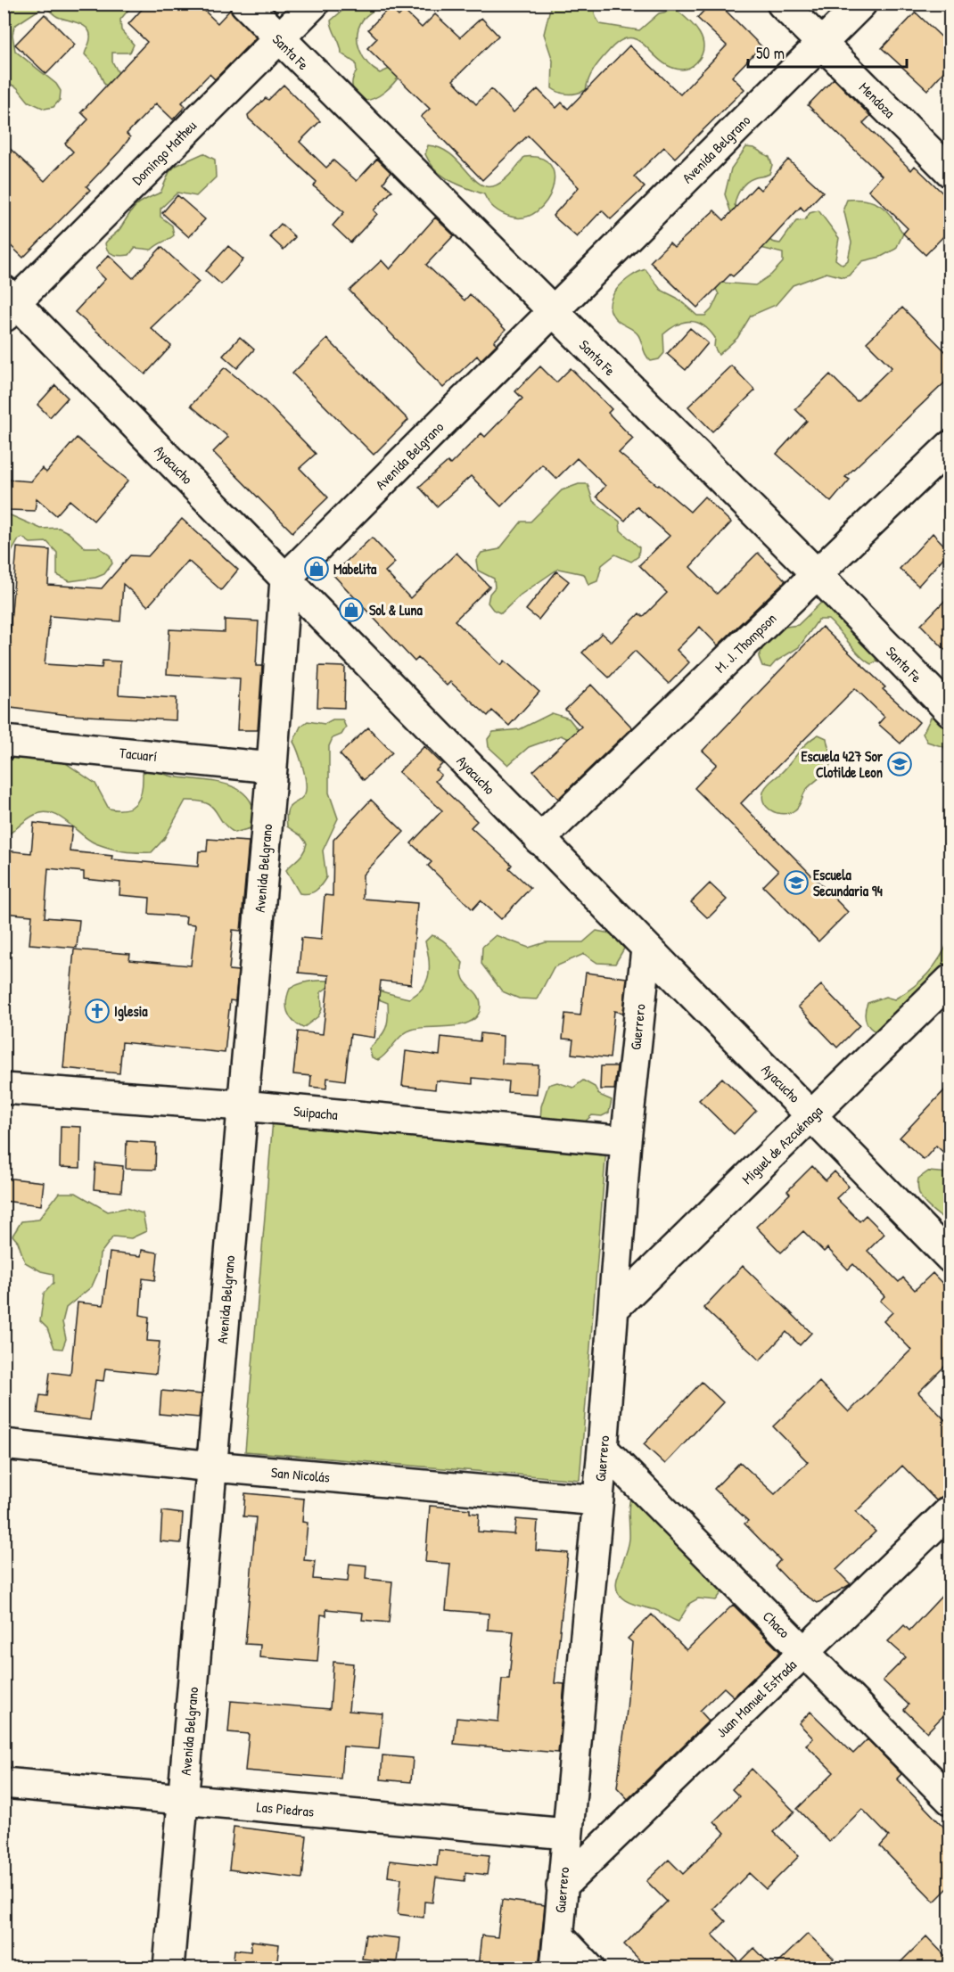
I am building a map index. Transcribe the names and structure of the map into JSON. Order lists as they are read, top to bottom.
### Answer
{
  "streets": {
    "street": [
      "Santa Fe",
      "Mendoza",
      "Avenida Belgrano",
      "Domingo Matheu",
      "Ayacucho",
      "M. J. Thompson",
      "Tacuarí",
      "Guerrero",
      "Suipacha",
      "Miguel de Azcuénaga",
      "San Nicolás",
      "Chaco",
      "Juan Manuel Estrada",
      "Las Piedras"
    ]
  },
  "crossings": [
    ["Santa Fe", "Avenida Belgrano"],
    ["Santa Fe", "Domingo Matheu"],
    ["Santa Fe", "M. J. Thompson"],
    ["Mendoza", "Avenida Belgrano"],
    ["Avenida Belgrano", "Ayacucho"],
    ["Avenida Belgrano", "Tacuarí"],
    ["Avenida Belgrano", "Suipacha"],
    ["Avenida Belgrano", "San Nicolás"],
    ["Avenida Belgrano", "Las Piedras"],
    ["Domingo Matheu", "Ayacucho"],
    ["Ayacucho", "M. J. Thompson"],
    ["Ayacucho", "Guerrero"],
    ["Ayacucho", "Miguel de Azcuénaga"],
    ["Guerrero", "Suipacha"],
    ["Guerrero", "Miguel de Azcuénaga"],
    ["Guerrero", "San Nicolás"],
    ["Guerrero", "Chaco"],
    ["Guerrero", "Juan Manuel Estrada"],
    ["Guerrero", "Las Piedras"],
    ["Chaco", "Juan Manuel Estrada"]
  ],
  "places": {
    "shop": ["Mabelita", "Sol & Luna"],
    "school or university": ["Escuela 427 Sor Clotilde Leon", "Escuela Secundaria 94"],
    "church": ["Iglesia"]
  },
  "scale_bar": "50 m"
}
